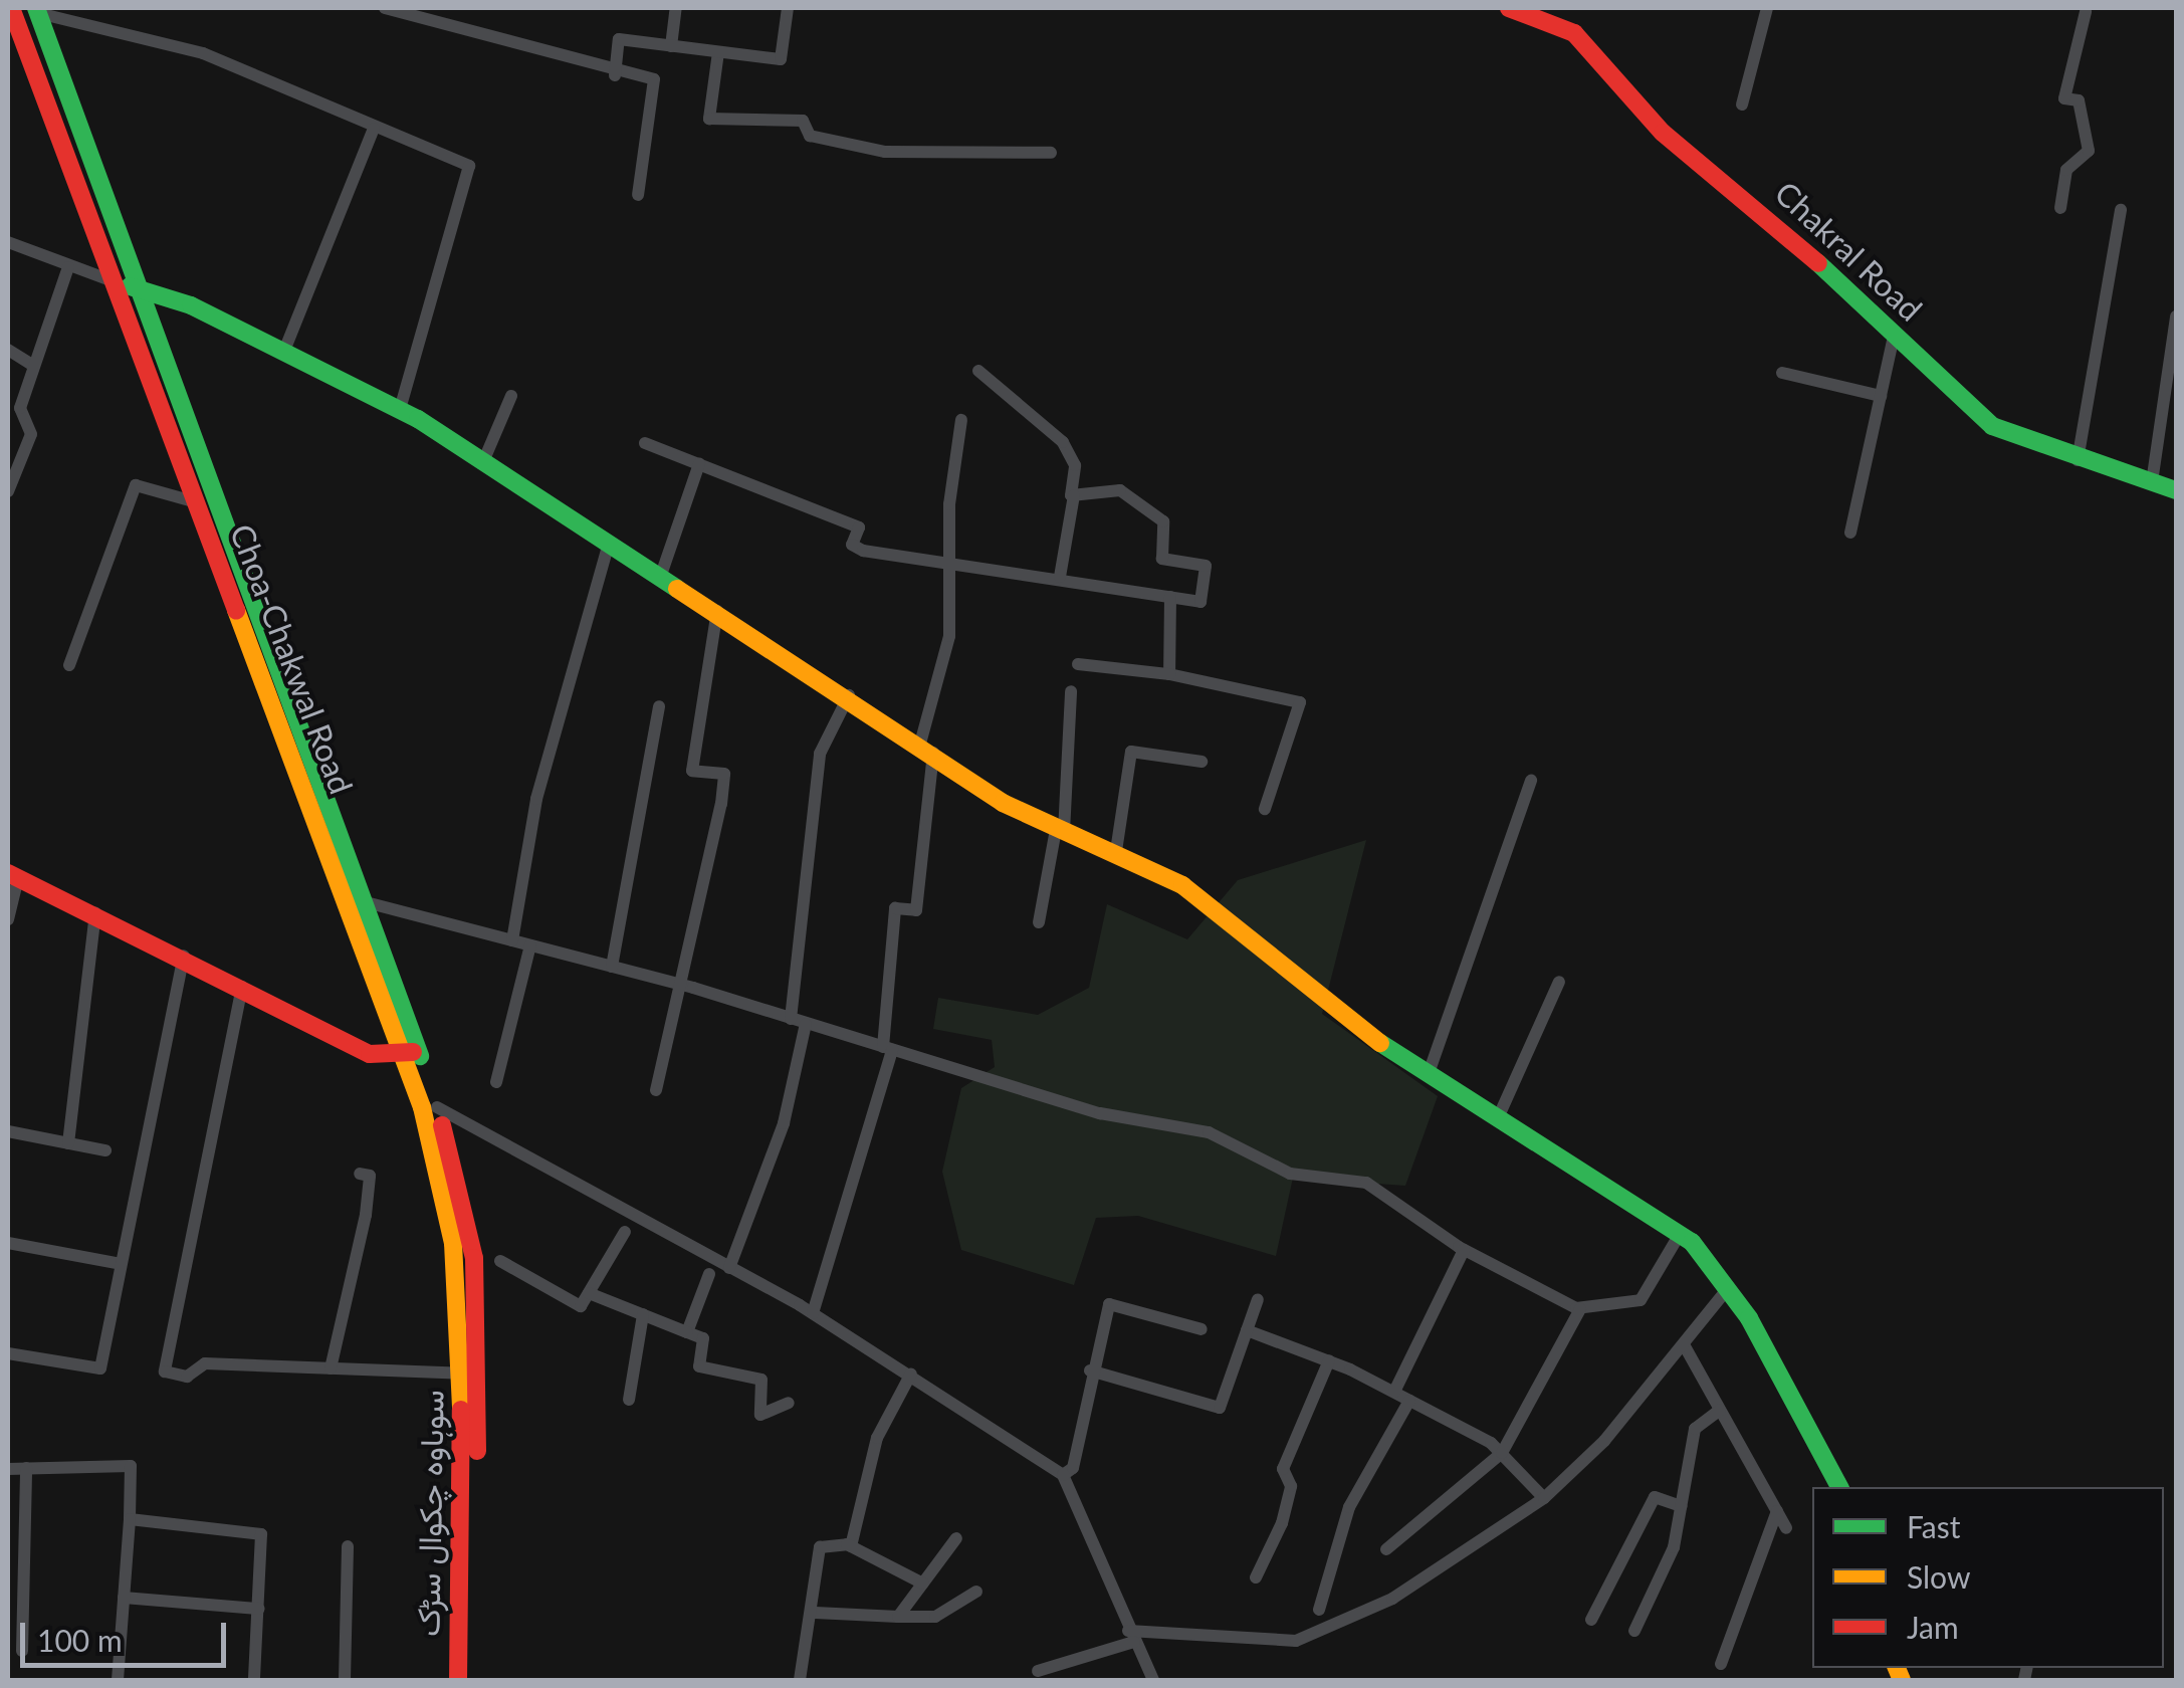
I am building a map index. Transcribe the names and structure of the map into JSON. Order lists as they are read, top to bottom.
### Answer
{
  "streets": {
    "main road": ["Chakral Road", "Choa-Chakwal Road", "سوہاوہ چکوال سڑک"]
  },
  "crossings": [
    ["Choa-Chakwal Road", "سوہاوہ چکوال سڑک"]
  ],
  "legend": ["Fast", "Slow", "Jam"],
  "scale_bar": "100 m"
}
